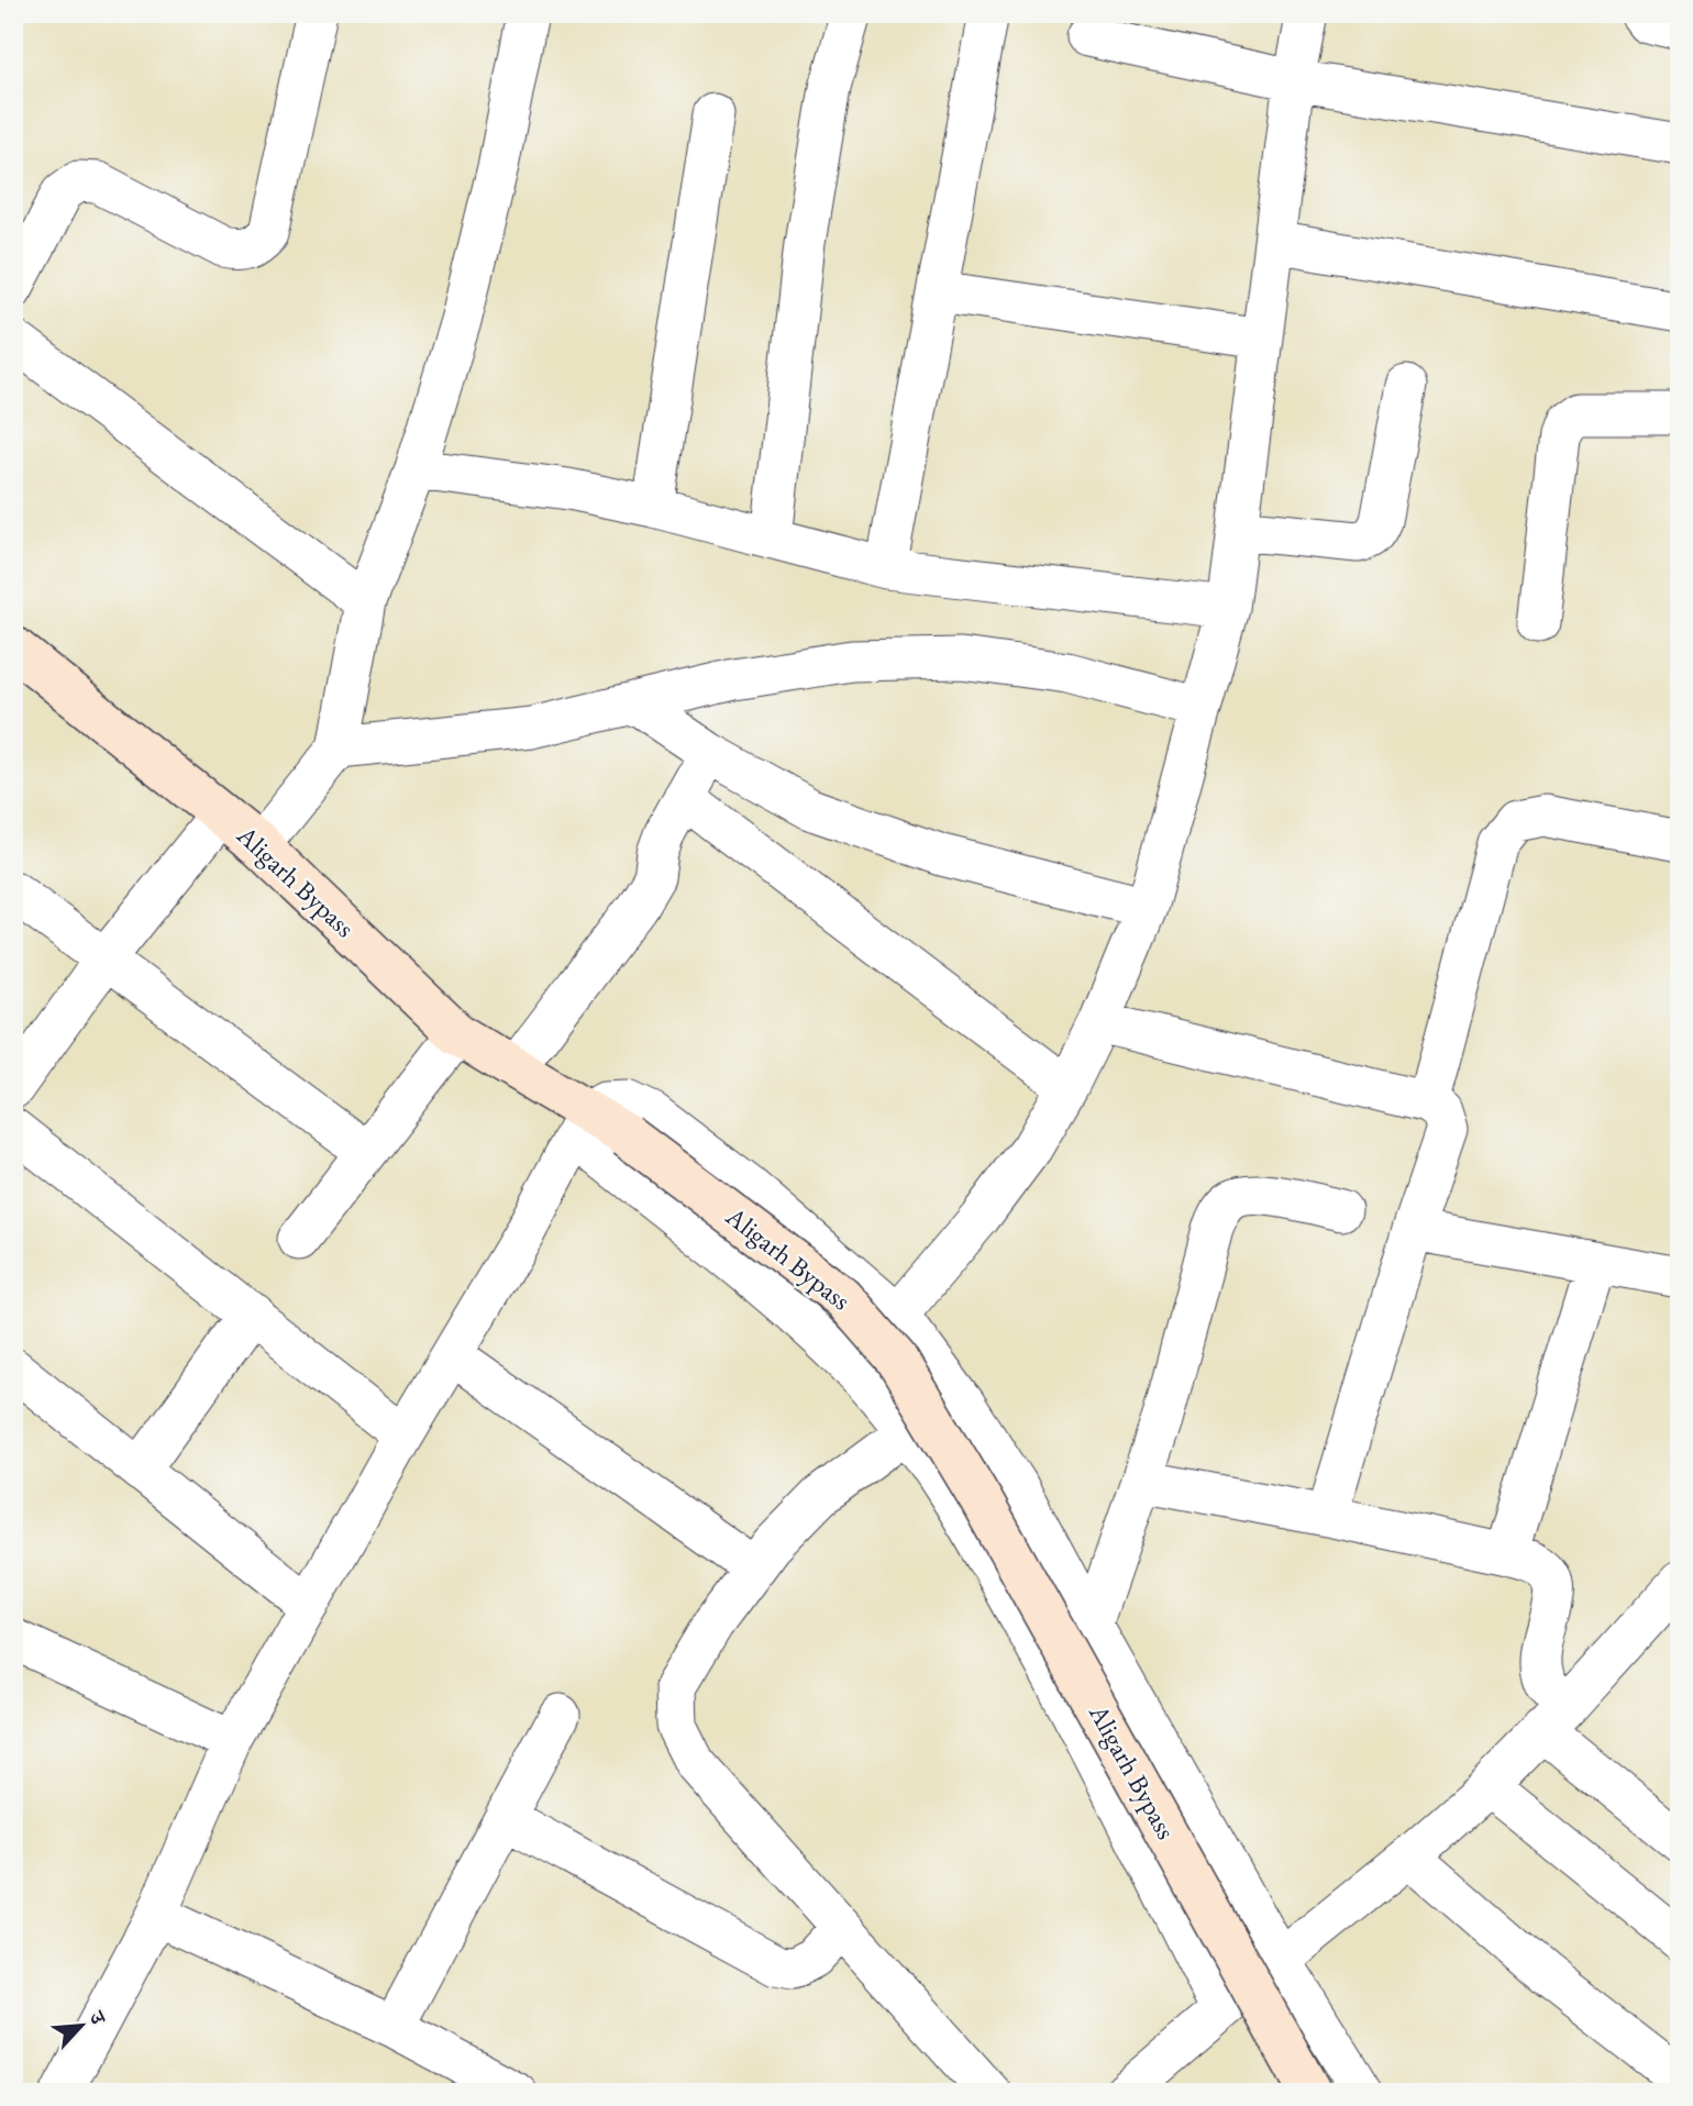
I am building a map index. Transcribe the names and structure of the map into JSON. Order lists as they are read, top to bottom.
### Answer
{
  "streets": {
    "main road": ["Aligarh Bypass"]
  },
  "north": "top right"
}
